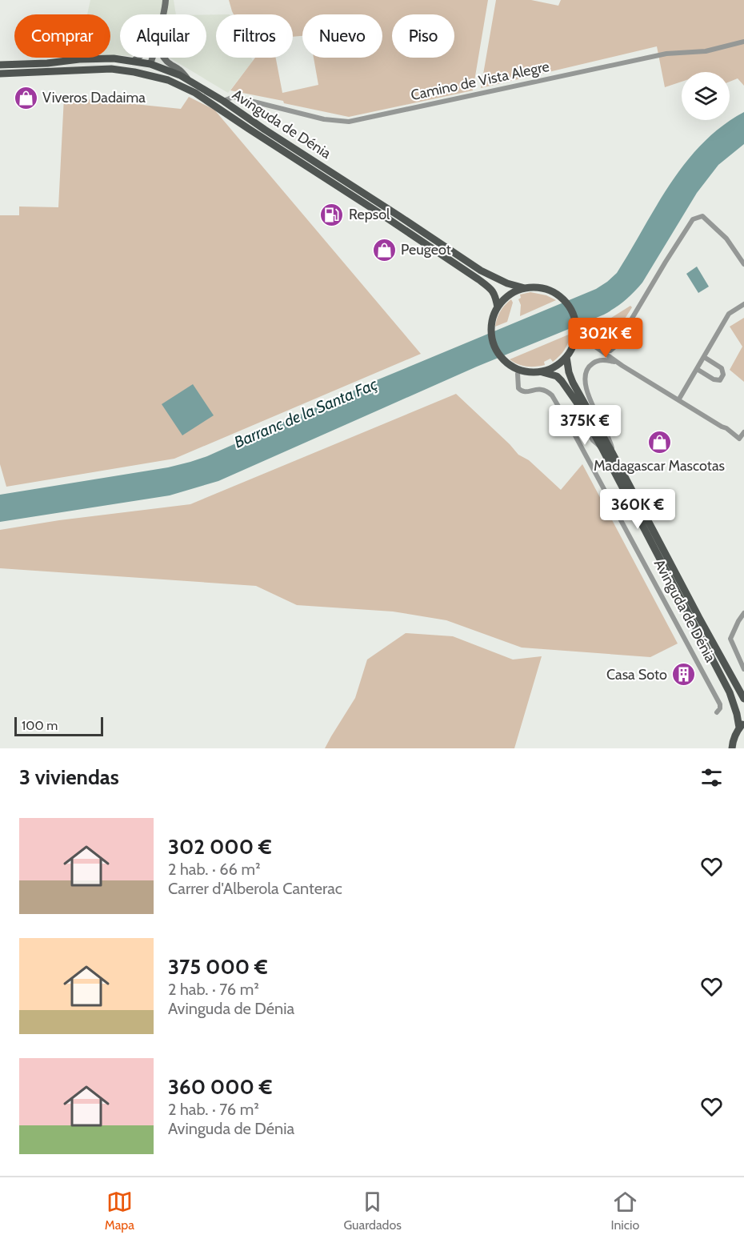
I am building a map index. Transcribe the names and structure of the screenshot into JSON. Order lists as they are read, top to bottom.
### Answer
{
  "streets": {
    "main road": ["Avinguda de Dénia"],
    "street": ["Camino de Vista Alegre"]
  },
  "crossings": [
    ["Camino de Vista Alegre", "Avinguda de Dénia"]
  ],
  "water": ["Barranc de la Santa Faç"],
  "places": {
    "shop": ["Viveros Dadaima", "Peugeot", "Madagascar Mascotas"],
    "fuel station": ["Repsol"],
    "building": ["Casa Soto"]
  },
  "scale_bar": "100 m",
  "page": {
    "chip": [
      "Comprar",
      "Alquilar",
      "Filtros",
      "Nuevo",
      "Piso"
    ],
    "price": ["302K €", "375K €", "360K €"],
    "scale": "100 m",
    "heading": "3 viviendas",
    "list": [
      {
        "name": "302 000 €",
        "note": "2 hab. · 66 m² · Carrer d'Alberola Canterac"
      },
      {
        "name": "375 000 €",
        "note": "2 hab. · 76 m² · Avinguda de Dénia"
      },
      {
        "name": "360 000 €",
        "note": "2 hab. · 76 m² · Avinguda de Dénia"
      }
    ],
    "tabs": ["Mapa", "Guardados", "Inicio"]
  }
}
